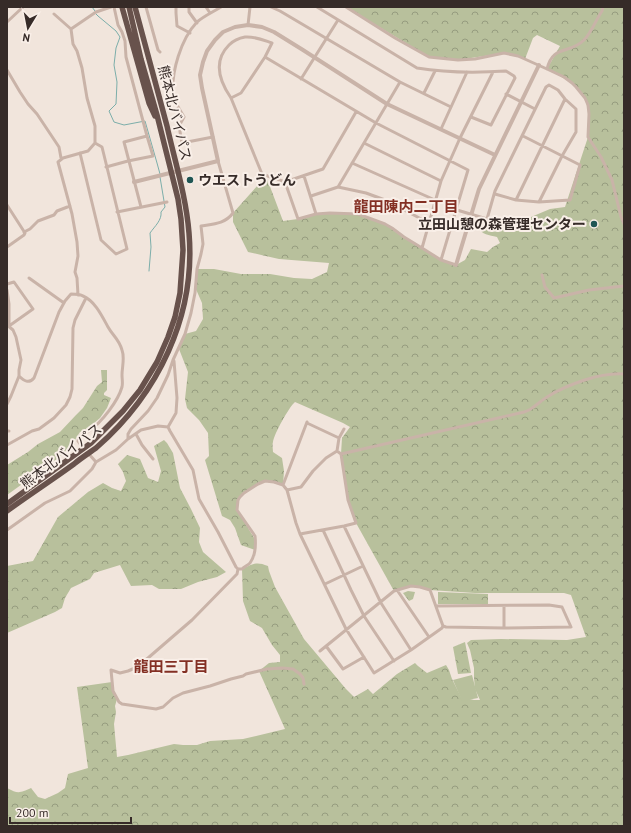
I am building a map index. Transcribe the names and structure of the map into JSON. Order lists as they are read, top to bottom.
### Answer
{
  "streets": {
    "highway": ["熊本北バイパス"]
  },
  "districts": ["龍田陳内二丁目", "龍田三丁目"],
  "places": ["ウエストうどん", "立田山憩の森管理センター"],
  "scale_bar": "200 m",
  "north": "bottom"
}
